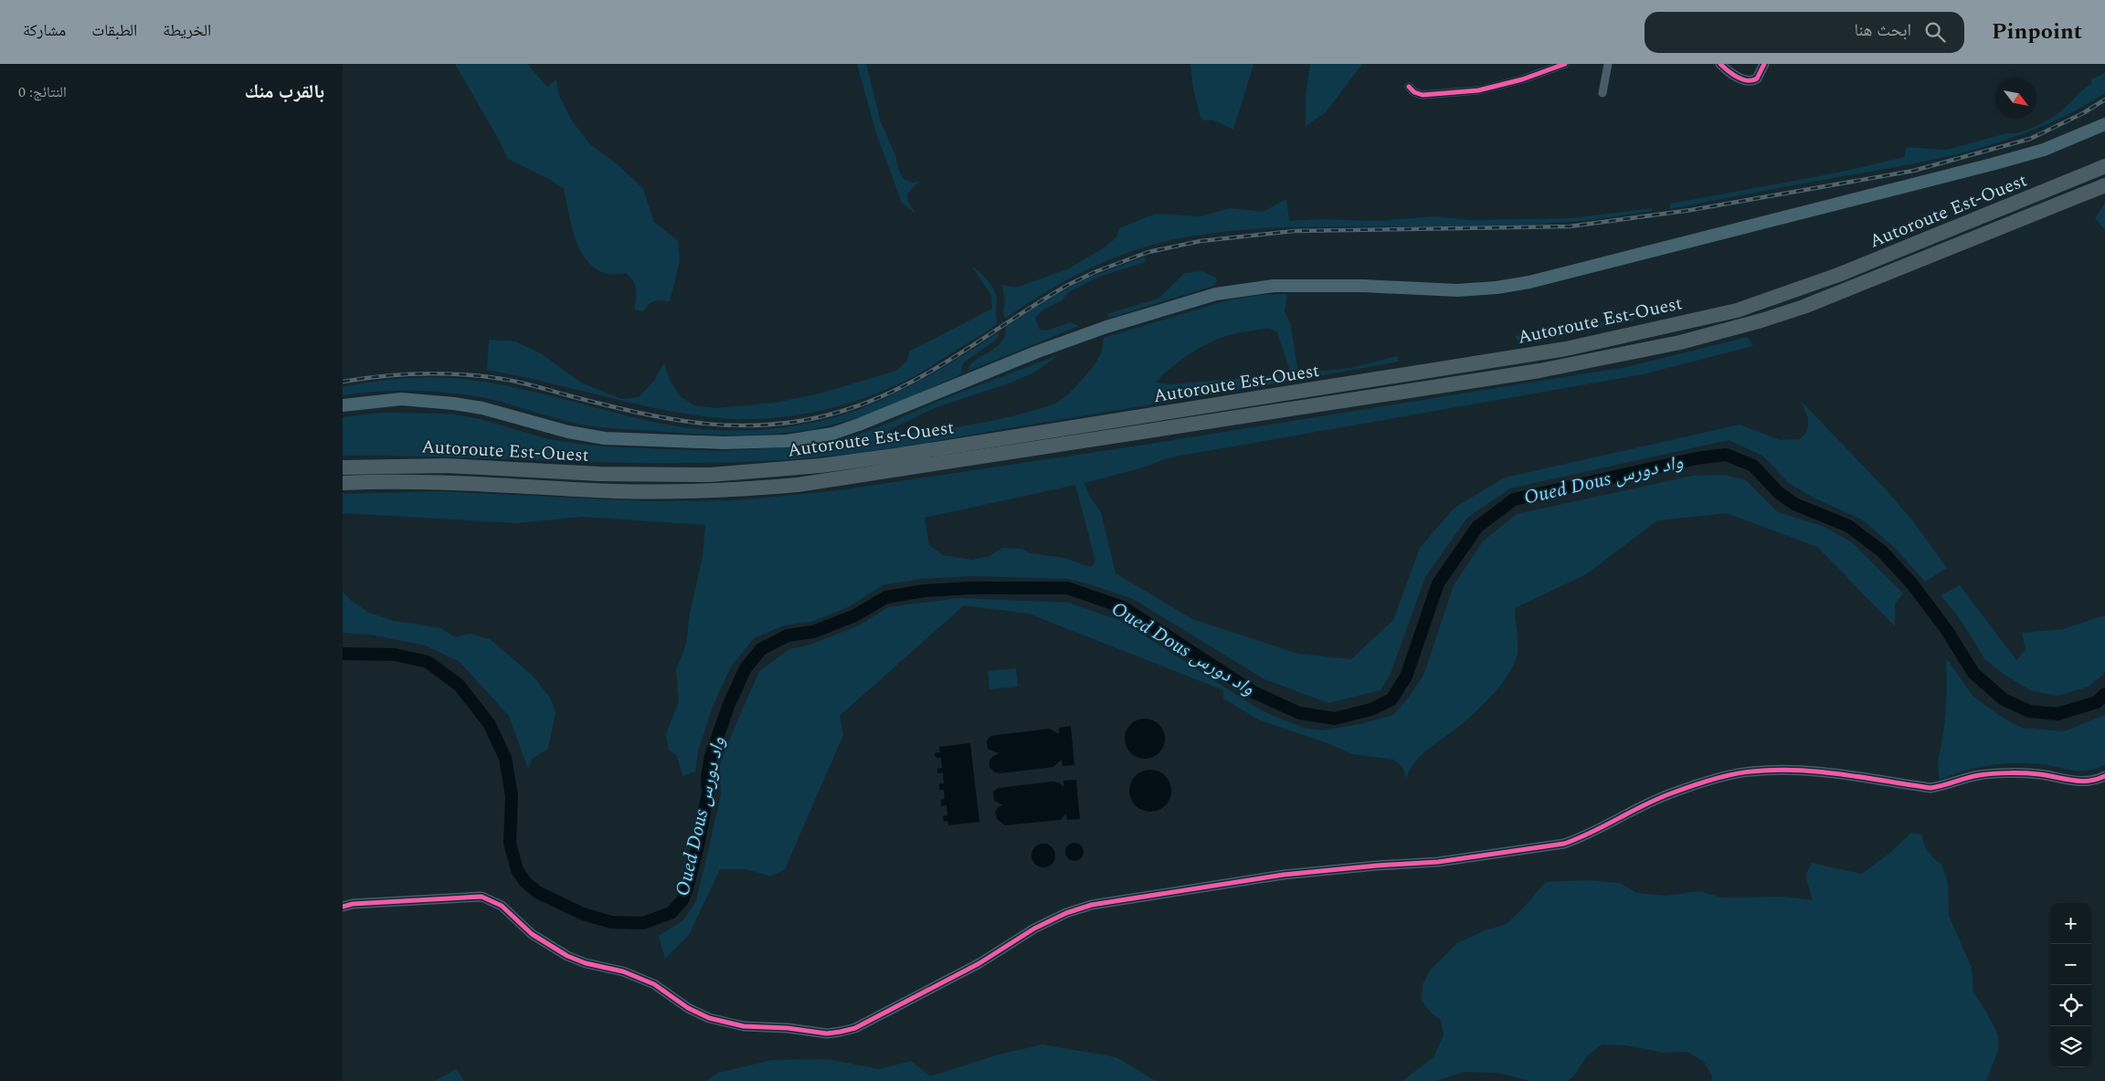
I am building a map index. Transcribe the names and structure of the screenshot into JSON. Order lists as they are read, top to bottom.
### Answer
{
  "streets": {
    "highway": ["Autoroute Est-Ouest"]
  },
  "water": ["Oued Dous واد دورس"],
  "north": "bottom right",
  "page": {
    "header": "Pinpoint",
    "search": "ابحث هنا",
    "nav": ["الخريطة", "الطبقات", "مشاركة"],
    "heading": ["بالقرب منك", "النتائج: 0"],
    "map_buttons": ["+", "−"]
  }
}
